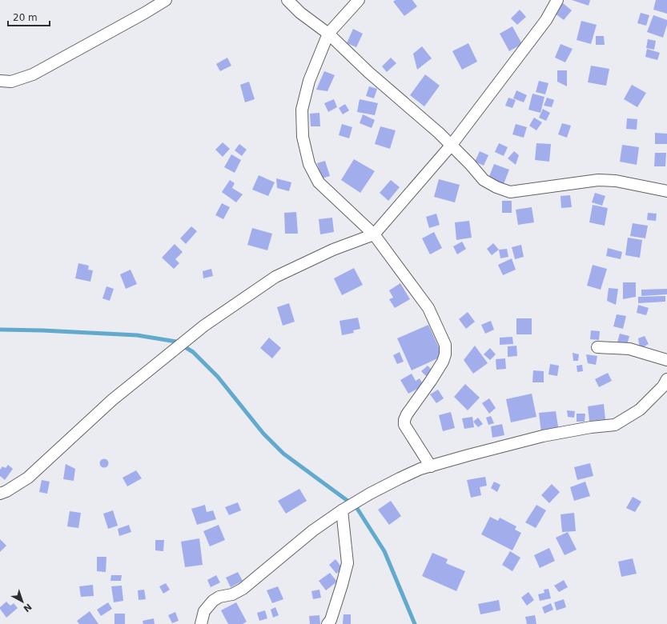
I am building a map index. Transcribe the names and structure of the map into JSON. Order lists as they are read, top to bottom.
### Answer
{
  "scale_bar": "20 m",
  "north": "bottom right"
}
